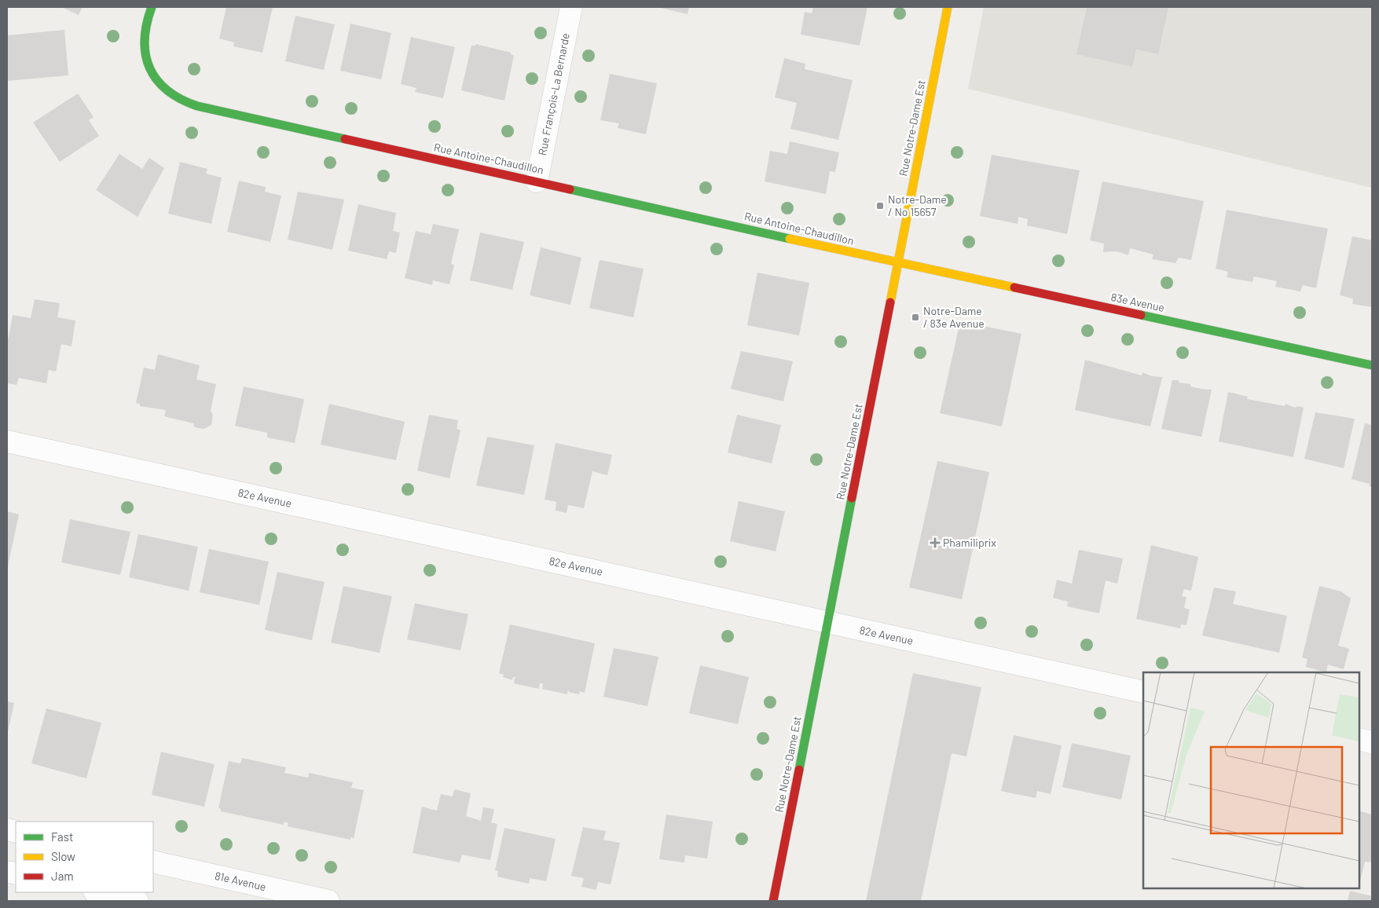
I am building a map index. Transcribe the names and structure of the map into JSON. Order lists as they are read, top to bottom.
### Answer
{
  "streets": {
    "street": [
      "Rue François-La Bernarde",
      "Rue Notre-Dame Est",
      "Rue Antoine-Chaudillon",
      "83e Avenue",
      "82e Avenue",
      "81e Avenue"
    ]
  },
  "crossings": [
    ["Rue François-La Bernarde", "Rue Antoine-Chaudillon"],
    ["Rue Notre-Dame Est", "Rue Antoine-Chaudillon"],
    ["Rue Notre-Dame Est", "83e Avenue"],
    ["Rue Notre-Dame Est", "82e Avenue"],
    ["Rue Antoine-Chaudillon", "83e Avenue"]
  ],
  "places": {
    "transit": ["Notre-Dame / No 15657", "Notre-Dame / 83e Avenue"],
    "health": ["Phamiliprix"]
  },
  "legend": ["Fast", "Slow", "Jam"]
}
